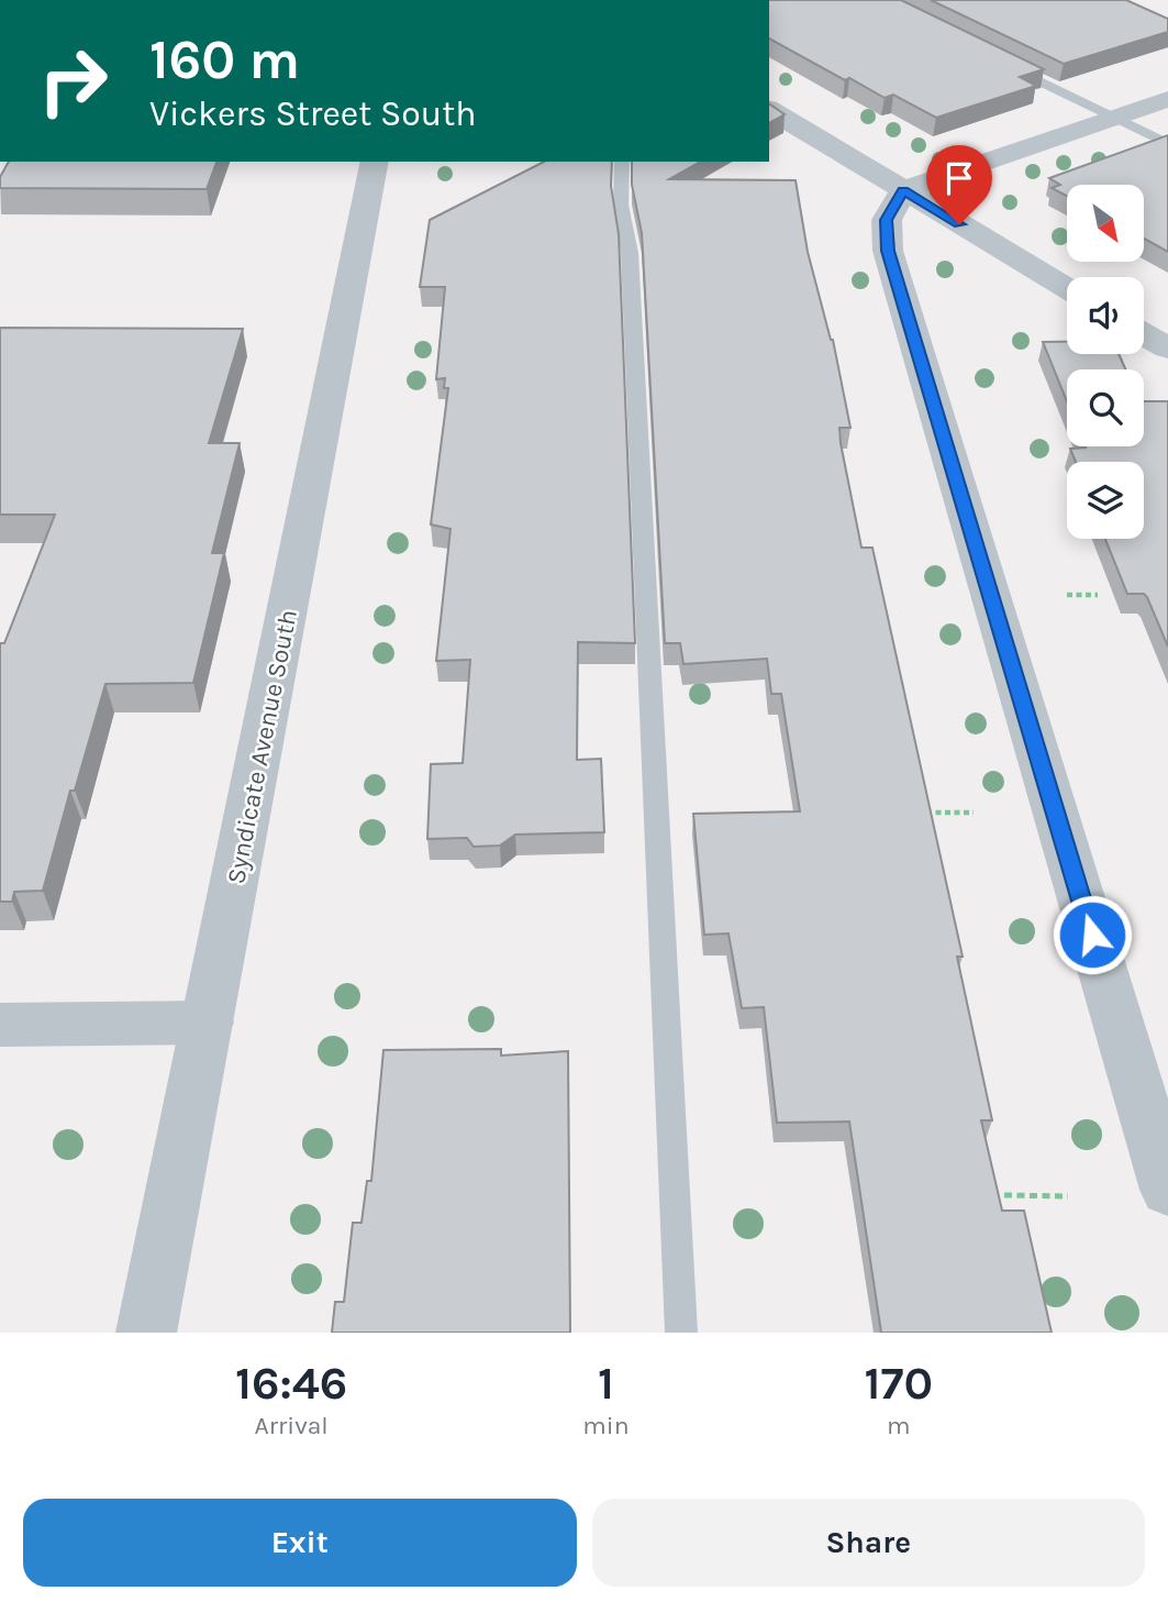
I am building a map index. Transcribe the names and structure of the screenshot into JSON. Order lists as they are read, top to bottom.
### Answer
{
  "streets": {
    "street": ["Syndicate Avenue South"]
  },
  "north": "bottom right",
  "page": {
    "turn": ["160 m", "Vickers Street South"],
    "eta": [
      "16:46",
      "Arrival",
      "1",
      "min",
      "170",
      "m"
    ],
    "buttons": ["Exit", "Share"]
  }
}
